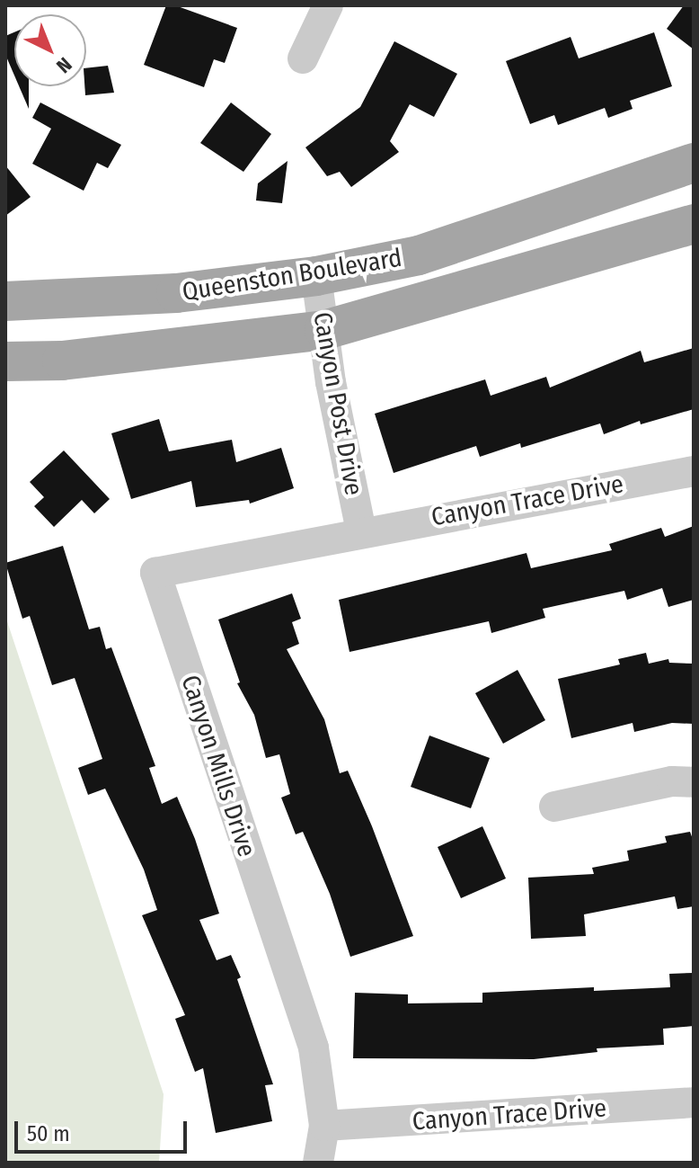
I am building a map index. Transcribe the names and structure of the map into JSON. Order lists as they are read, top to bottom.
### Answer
{
  "streets": {
    "main road": ["Queenston Boulevard"],
    "street": ["Canyon Post Drive", "Canyon Trace Drive", "Canyon Mills Drive"]
  },
  "crossings": [
    ["Queenston Boulevard", "Canyon Post Drive"],
    ["Canyon Post Drive", "Canyon Trace Drive"],
    ["Canyon Post Drive", "Canyon Mills Drive"],
    ["Canyon Trace Drive", "Canyon Mills Drive"]
  ],
  "scale_bar": "50 m",
  "north": "bottom right"
}
